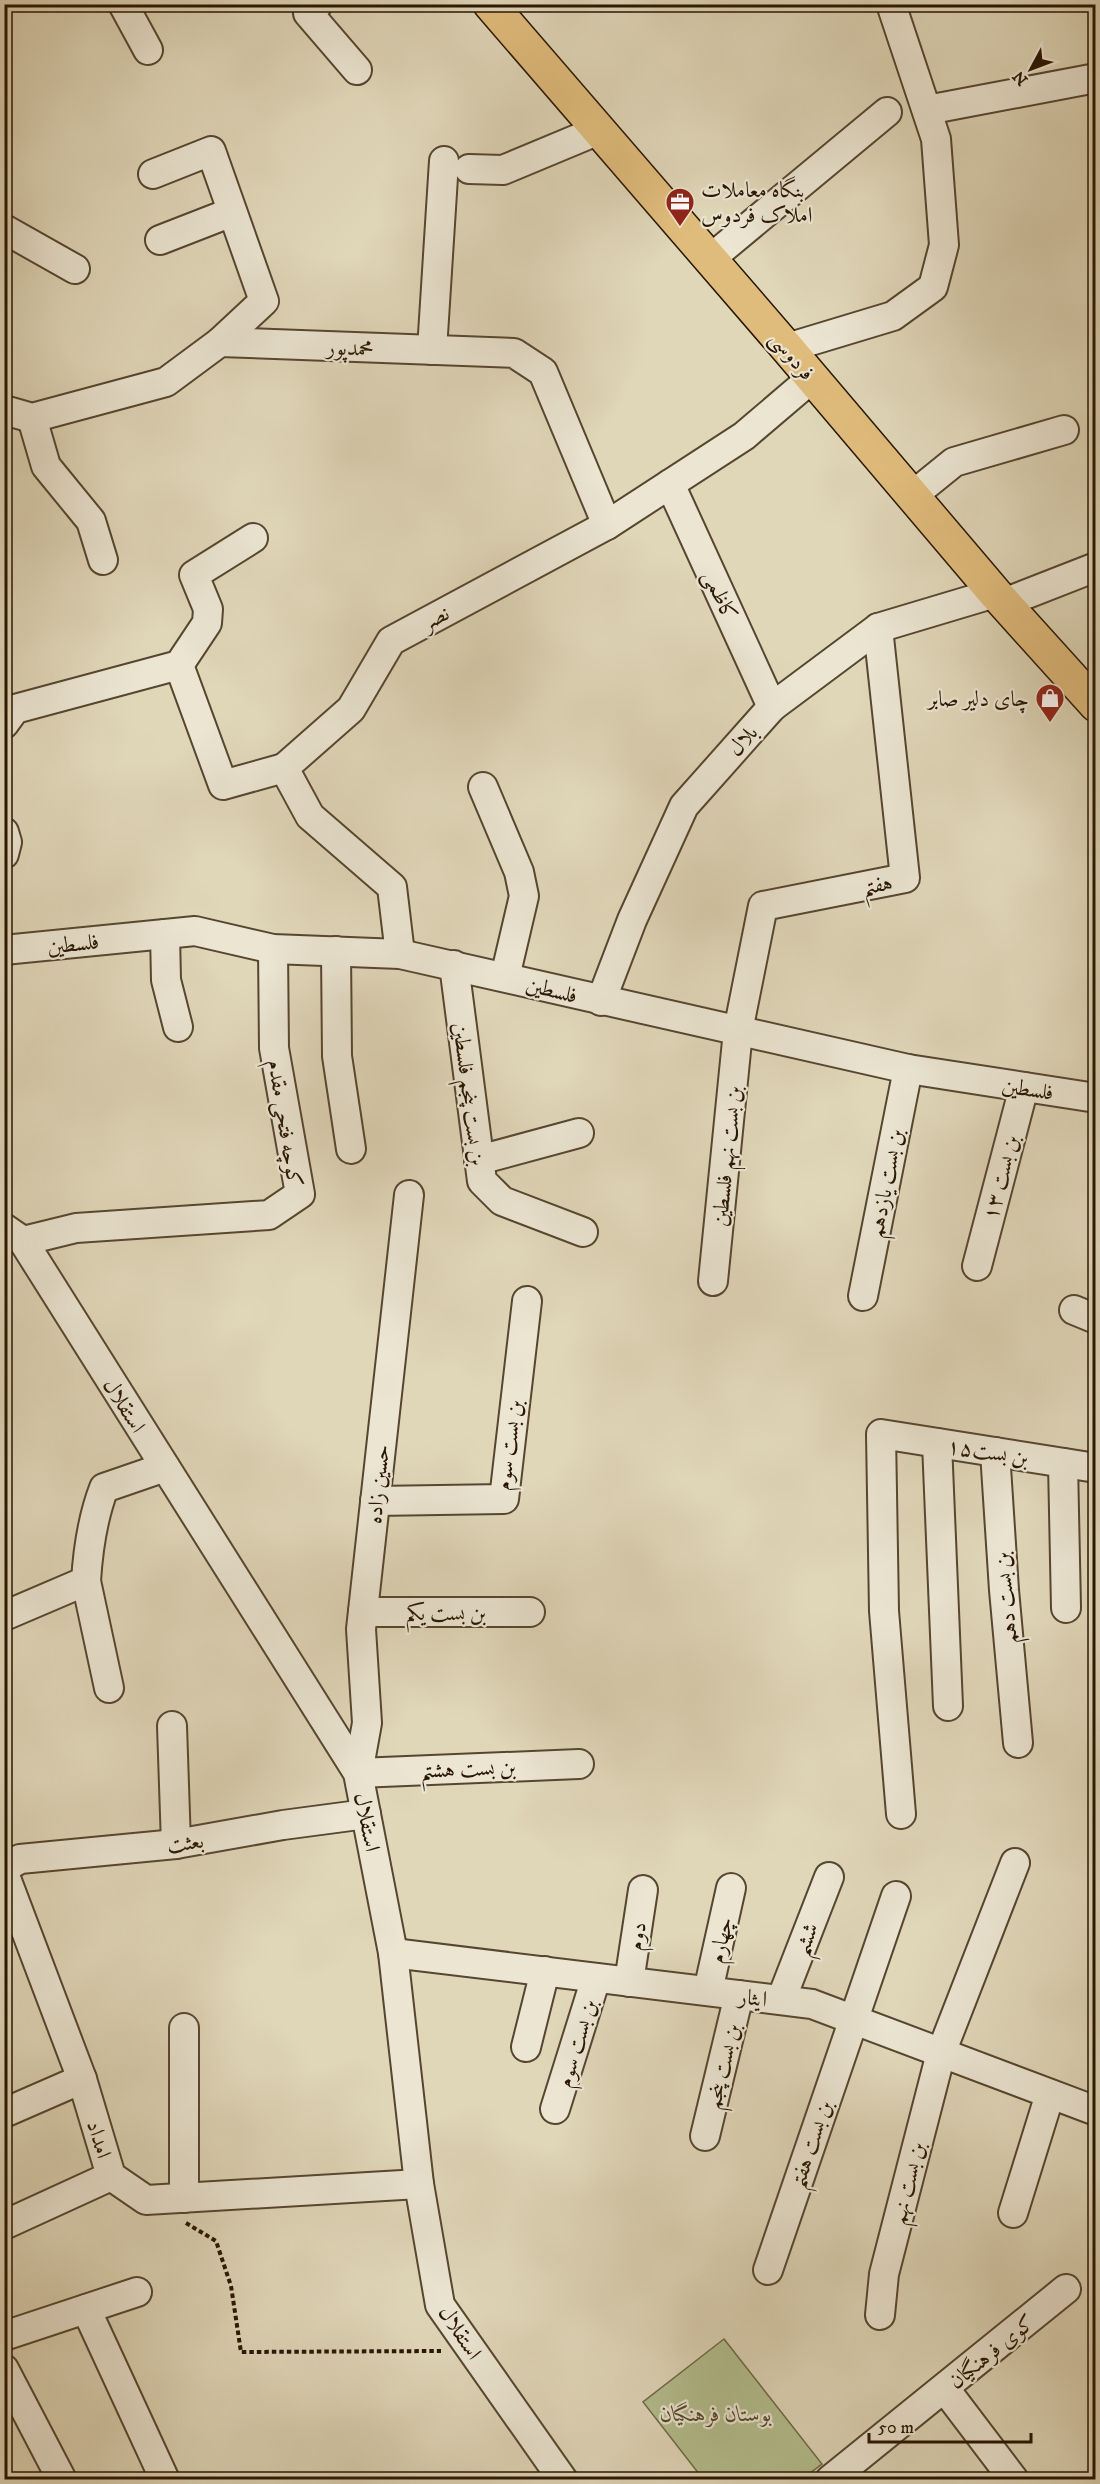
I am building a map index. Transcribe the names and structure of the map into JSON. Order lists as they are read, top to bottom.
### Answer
{
  "streets": {
    "main road": ["فردوسی"],
    "street": [
      "محمدپور",
      "کاظمی",
      "نصر",
      "بلال",
      "هفتم",
      "فلسطین",
      "بن بست پنجم فلسطین",
      "کوچه فتحی مقدم",
      "بن بست نهم فلسطین",
      "بن بست ۱۳",
      "بن بست یازدهم",
      "استقلال",
      "بن بست سوم",
      "بن بست۱۵",
      "حسین زاده",
      "بن بست دهم",
      "بن بست یکم",
      "بن بست هشتم",
      "بعثت",
      "دوم",
      "ششم",
      "چهارم",
      "ایثار",
      "بن بست پنجم",
      "امداد",
      "بن بست هفتم",
      "بن بست نهم",
      "کوی فرهنگیان"
    ]
  },
  "crossings": [
    ["محمدپور", "نصر"],
    ["فردوسی", "نصر"],
    ["فردوسی", "بلال"],
    ["کاظمی", "نصر"],
    ["کاظمی", "بلال"],
    ["بلال", "هفتم"],
    ["بلال", "فلسطین"],
    ["هفتم", "فلسطین"],
    ["هفتم", "بن بست نهم فلسطین"],
    ["فلسطین", "بن بست پنجم فلسطین"],
    ["فلسطین", "کوچه فتحی مقدم"],
    ["فلسطین", "بن بست نهم فلسطین"],
    ["فلسطین", "بن بست ۱۳"],
    ["فلسطین", "بن بست یازدهم"],
    ["کوچه فتحی مقدم", "استقلال"],
    ["استقلال", "حسین زاده"],
    ["استقلال", "بن بست هشتم"],
    ["استقلال", "بعثت"],
    ["استقلال", "ایثار"],
    ["بن بست سوم", "حسین زاده"],
    ["بن بست سوم", "ایثار"],
    ["بن بست۱۵", "بن بست دهم"],
    ["حسین زاده", "بن بست یکم"],
    ["حسین زاده", "بن بست هشتم"],
    ["دوم", "ایثار"],
    ["ششم", "ایثار"],
    ["چهارم", "ایثار"],
    ["ایثار", "بن بست پنجم"],
    ["ایثار", "بن بست هفتم"],
    ["ایثار", "بن بست نهم"]
  ],
  "parks": ["بوستان فرهنگیان"],
  "places": {
    "office": ["بنگاه معاملات املاک فردوس"],
    "shop": ["چای دلیر صابر"]
  },
  "scale_bar": "50 m",
  "north": "bottom left"
}
